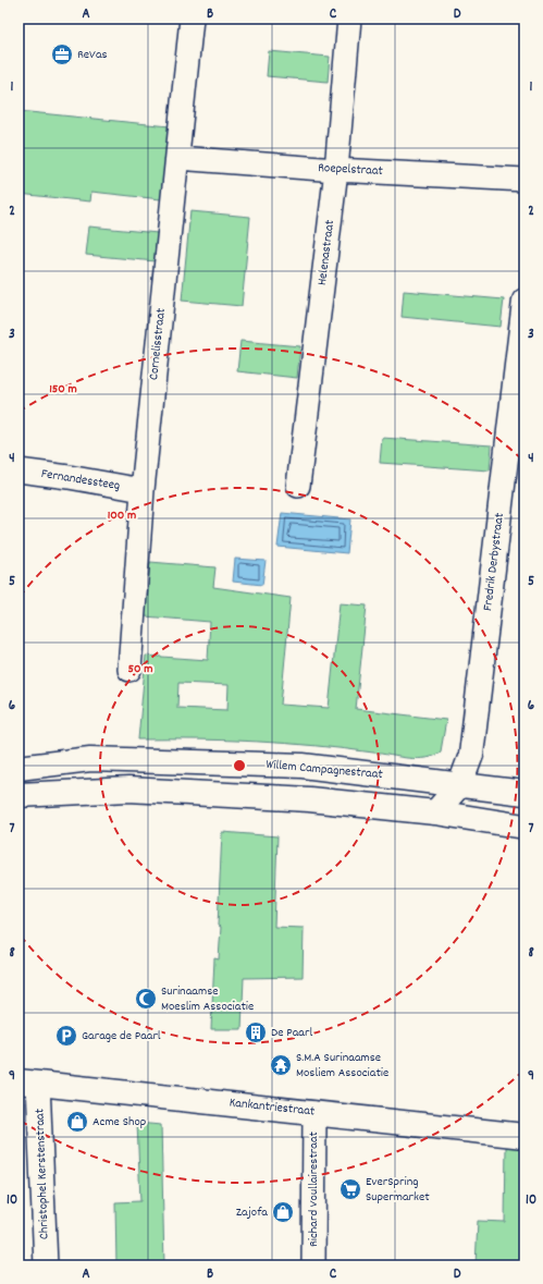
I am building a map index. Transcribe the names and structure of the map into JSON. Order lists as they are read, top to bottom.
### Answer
{
  "streets": {
    "main road": ["Fredrik Derbystraat", "Willem Campagnestraat", "Kankantriestraat"],
    "street": [
      "Roepelstraat",
      "Helenastraat",
      "Cornelisstraat",
      "Fernandessteeg",
      "Christophel Kerstenstraat",
      "Richard Voullairestraat"
    ]
  },
  "crossings": [
    ["Roepelstraat", "Helenastraat"],
    ["Roepelstraat", "Cornelisstraat"],
    ["Cornelisstraat", "Fernandessteeg"],
    ["Fredrik Derbystraat", "Willem Campagnestraat"],
    ["Kankantriestraat", "Christophel Kerstenstraat"],
    ["Kankantriestraat", "Richard Voullairestraat"]
  ],
  "places": {
    "office": ["ReVas"],
    "mosque": ["Surinaamse Moeslim Associatie"],
    "building": ["De Paarl"],
    "parking": ["Garage de Paarl"],
    "temple": ["S.M.A Surinaamse Mosliem Associatie"],
    "shop": ["Acme Shop", "Zajofa"],
    "supermarket": ["EverSpring Supermarket"]
  },
  "grid": {
    "columns": [
      "A",
      "B",
      "C",
      "D"
    ],
    "rows": [
      "1",
      "2",
      "3",
      "4",
      "5",
      "6",
      "7",
      "8",
      "9",
      "10"
    ]
  },
  "rings": ["150 m", "100 m", "50 m"]
}
